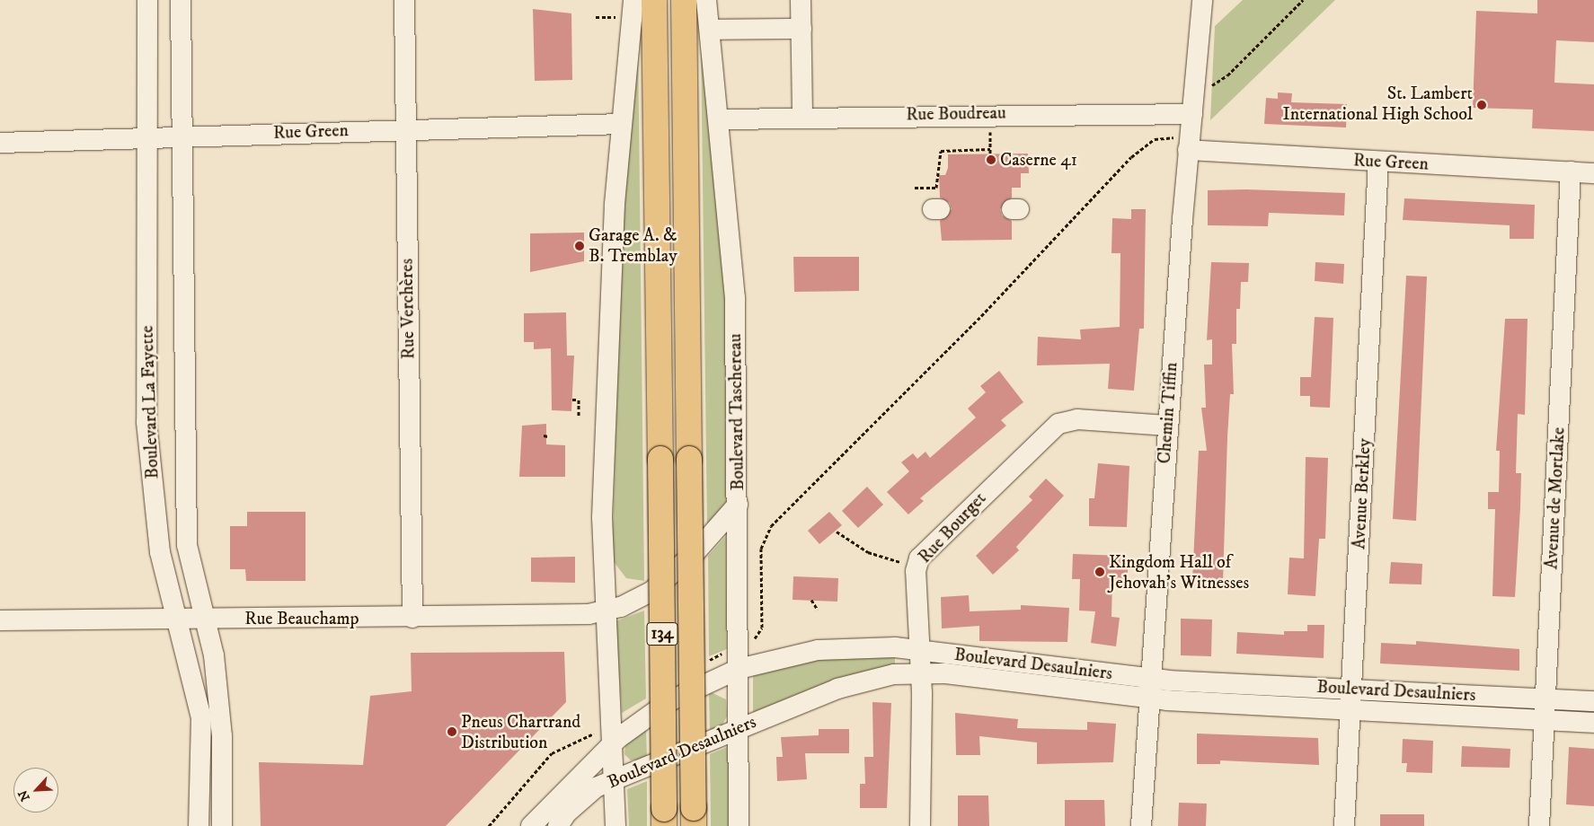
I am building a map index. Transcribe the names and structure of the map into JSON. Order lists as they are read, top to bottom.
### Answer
{
  "streets": {
    "highway": ["134"],
    "street": [
      "Rue Boudreau",
      "Rue Green",
      "Rue Verchères",
      "Boulevard La Fayette",
      "Boulevard Taschereau",
      "Chemin Tiffin",
      "Avenue Berkley",
      "Avenue de Mortlake",
      "Rue Bourget",
      "Rue Beauchamp",
      "Boulevard Desaulniers"
    ]
  },
  "crossings": [
    ["Rue Boudreau", "Boulevard Taschereau"],
    ["Rue Boudreau", "Chemin Tiffin"],
    ["Rue Green", "Rue Verchères"],
    ["Rue Green", "Boulevard La Fayette"],
    ["Rue Green", "Chemin Tiffin"],
    ["Rue Green", "Avenue Berkley"],
    ["Rue Green", "Avenue de Mortlake"],
    ["Rue Verchères", "Rue Beauchamp"],
    ["Boulevard La Fayette", "Rue Beauchamp"],
    ["Boulevard Taschereau", "Rue Beauchamp"],
    ["Boulevard Taschereau", "Boulevard Desaulniers"],
    ["Chemin Tiffin", "Rue Bourget"],
    ["Chemin Tiffin", "Boulevard Desaulniers"],
    ["Avenue Berkley", "Boulevard Desaulniers"],
    ["Avenue de Mortlake", "Boulevard Desaulniers"],
    ["Rue Bourget", "Boulevard Desaulniers"]
  ],
  "places": [
    "St. Lambert International High School",
    "Caserne 41",
    "Garage A. & B. Tremblay",
    "Kingdom Hall of Jehovah's Witnesses",
    "Pneus Chartrand Distribution"
  ],
  "north": "bottom left"
}
